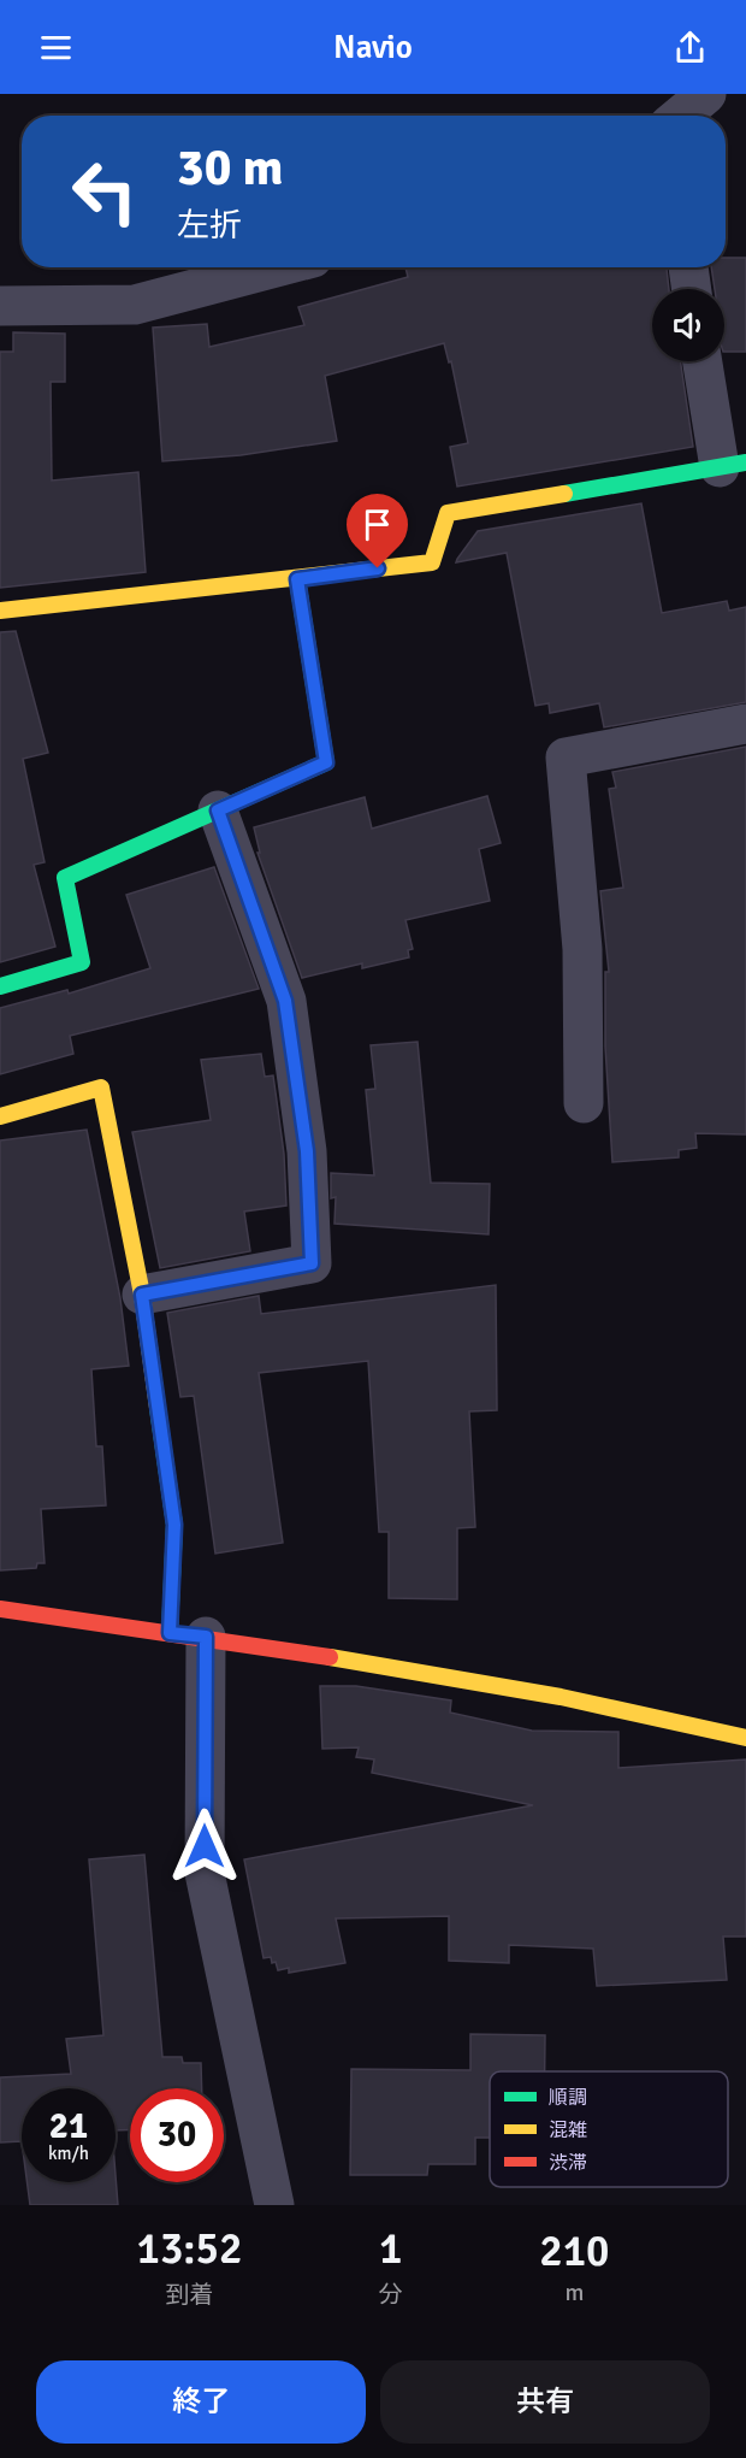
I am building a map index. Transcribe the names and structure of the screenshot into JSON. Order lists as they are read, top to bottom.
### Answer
{
  "legend": ["順調", "混雑", "渋滞"],
  "page": {
    "header": "Navio",
    "turn": ["30 m", "左折"],
    "speed": "21 km/h",
    "limit": "30",
    "eta": [
      "13:52",
      "到着",
      "1",
      "分",
      "210",
      "m"
    ],
    "buttons": ["終了", "共有"]
  }
}
